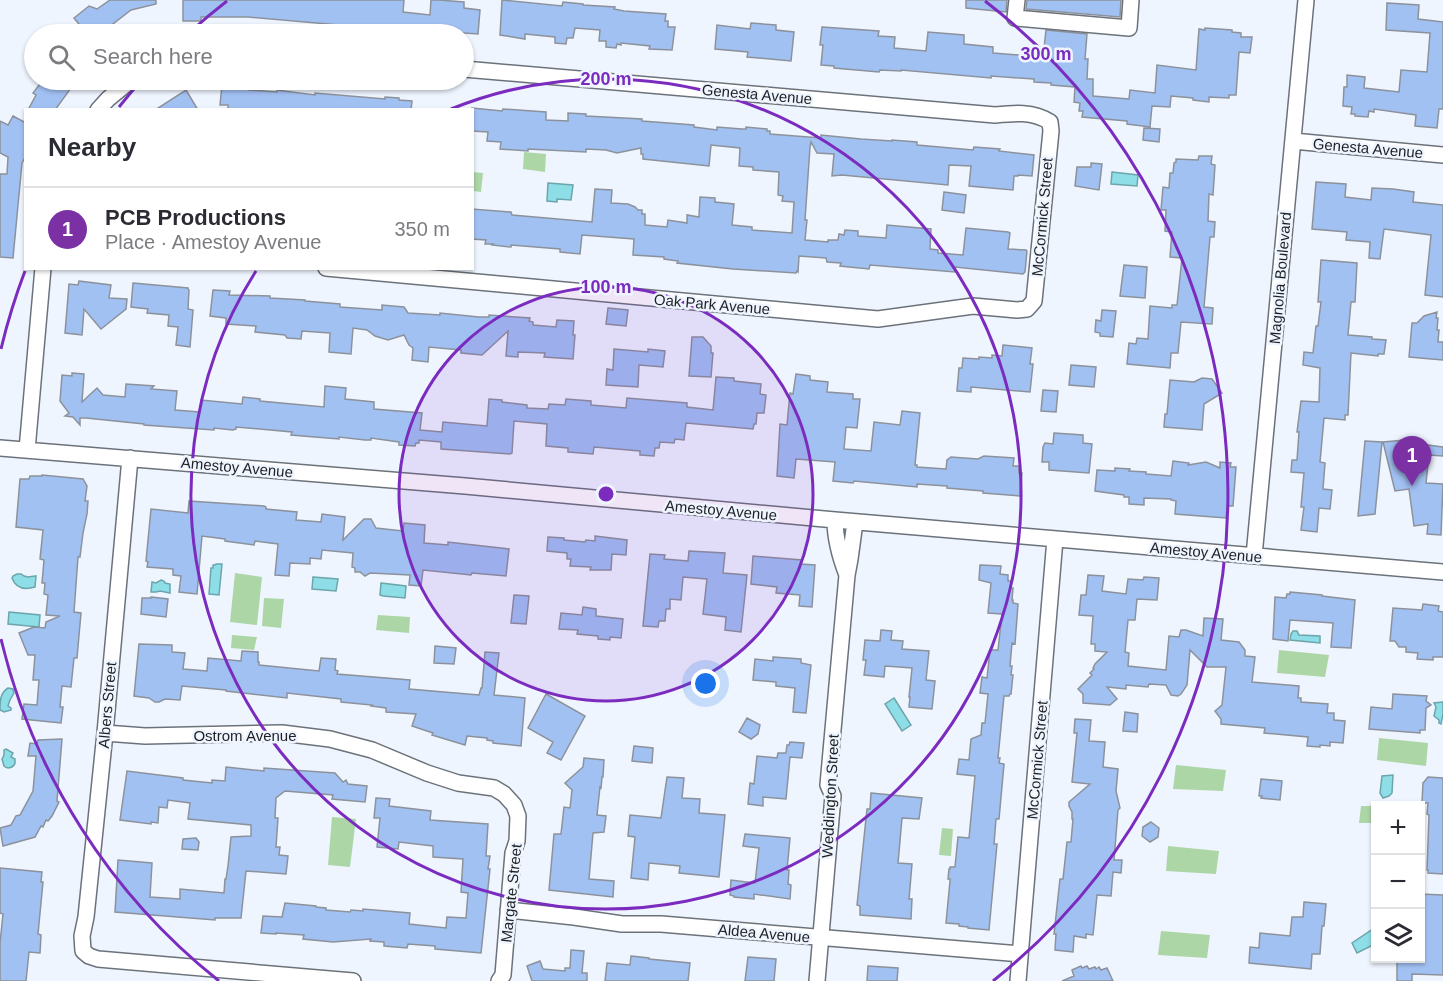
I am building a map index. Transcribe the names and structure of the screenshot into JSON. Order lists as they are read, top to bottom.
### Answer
{
  "streets": {
    "street": [
      "Genesta Avenue",
      "McCormick Street",
      "Magnolia Boulevard",
      "Oak Park Avenue",
      "Amestoy Avenue",
      "Albers Street",
      "Ostrom Avenue",
      "Weddington Street",
      "Margate Street",
      "Aldea Avenue"
    ]
  },
  "crossings": [
    ["Genesta Avenue", "McCormick Street"],
    ["Genesta Avenue", "Magnolia Boulevard"],
    ["McCormick Street", "Oak Park Avenue"],
    ["McCormick Street", "Amestoy Avenue"],
    ["McCormick Street", "Aldea Avenue"],
    ["Magnolia Boulevard", "Amestoy Avenue"],
    ["Amestoy Avenue", "Albers Street"],
    ["Amestoy Avenue", "Weddington Street"],
    ["Albers Street", "Ostrom Avenue"],
    ["Ostrom Avenue", "Margate Street"],
    ["Weddington Street", "Aldea Avenue"],
    ["Margate Street", "Aldea Avenue"]
  ],
  "page": {
    "search": "Search here",
    "heading": "Nearby",
    "list": [
      {
        "mark": "1",
        "name": "PCB Productions",
        "note": "Place · Amestoy Avenue",
        "value": "350 m"
      }
    ],
    "pins": "1",
    "map_buttons": ["+", "−"]
  },
  "rings": ["300 m", "200 m", "100 m"]
}
